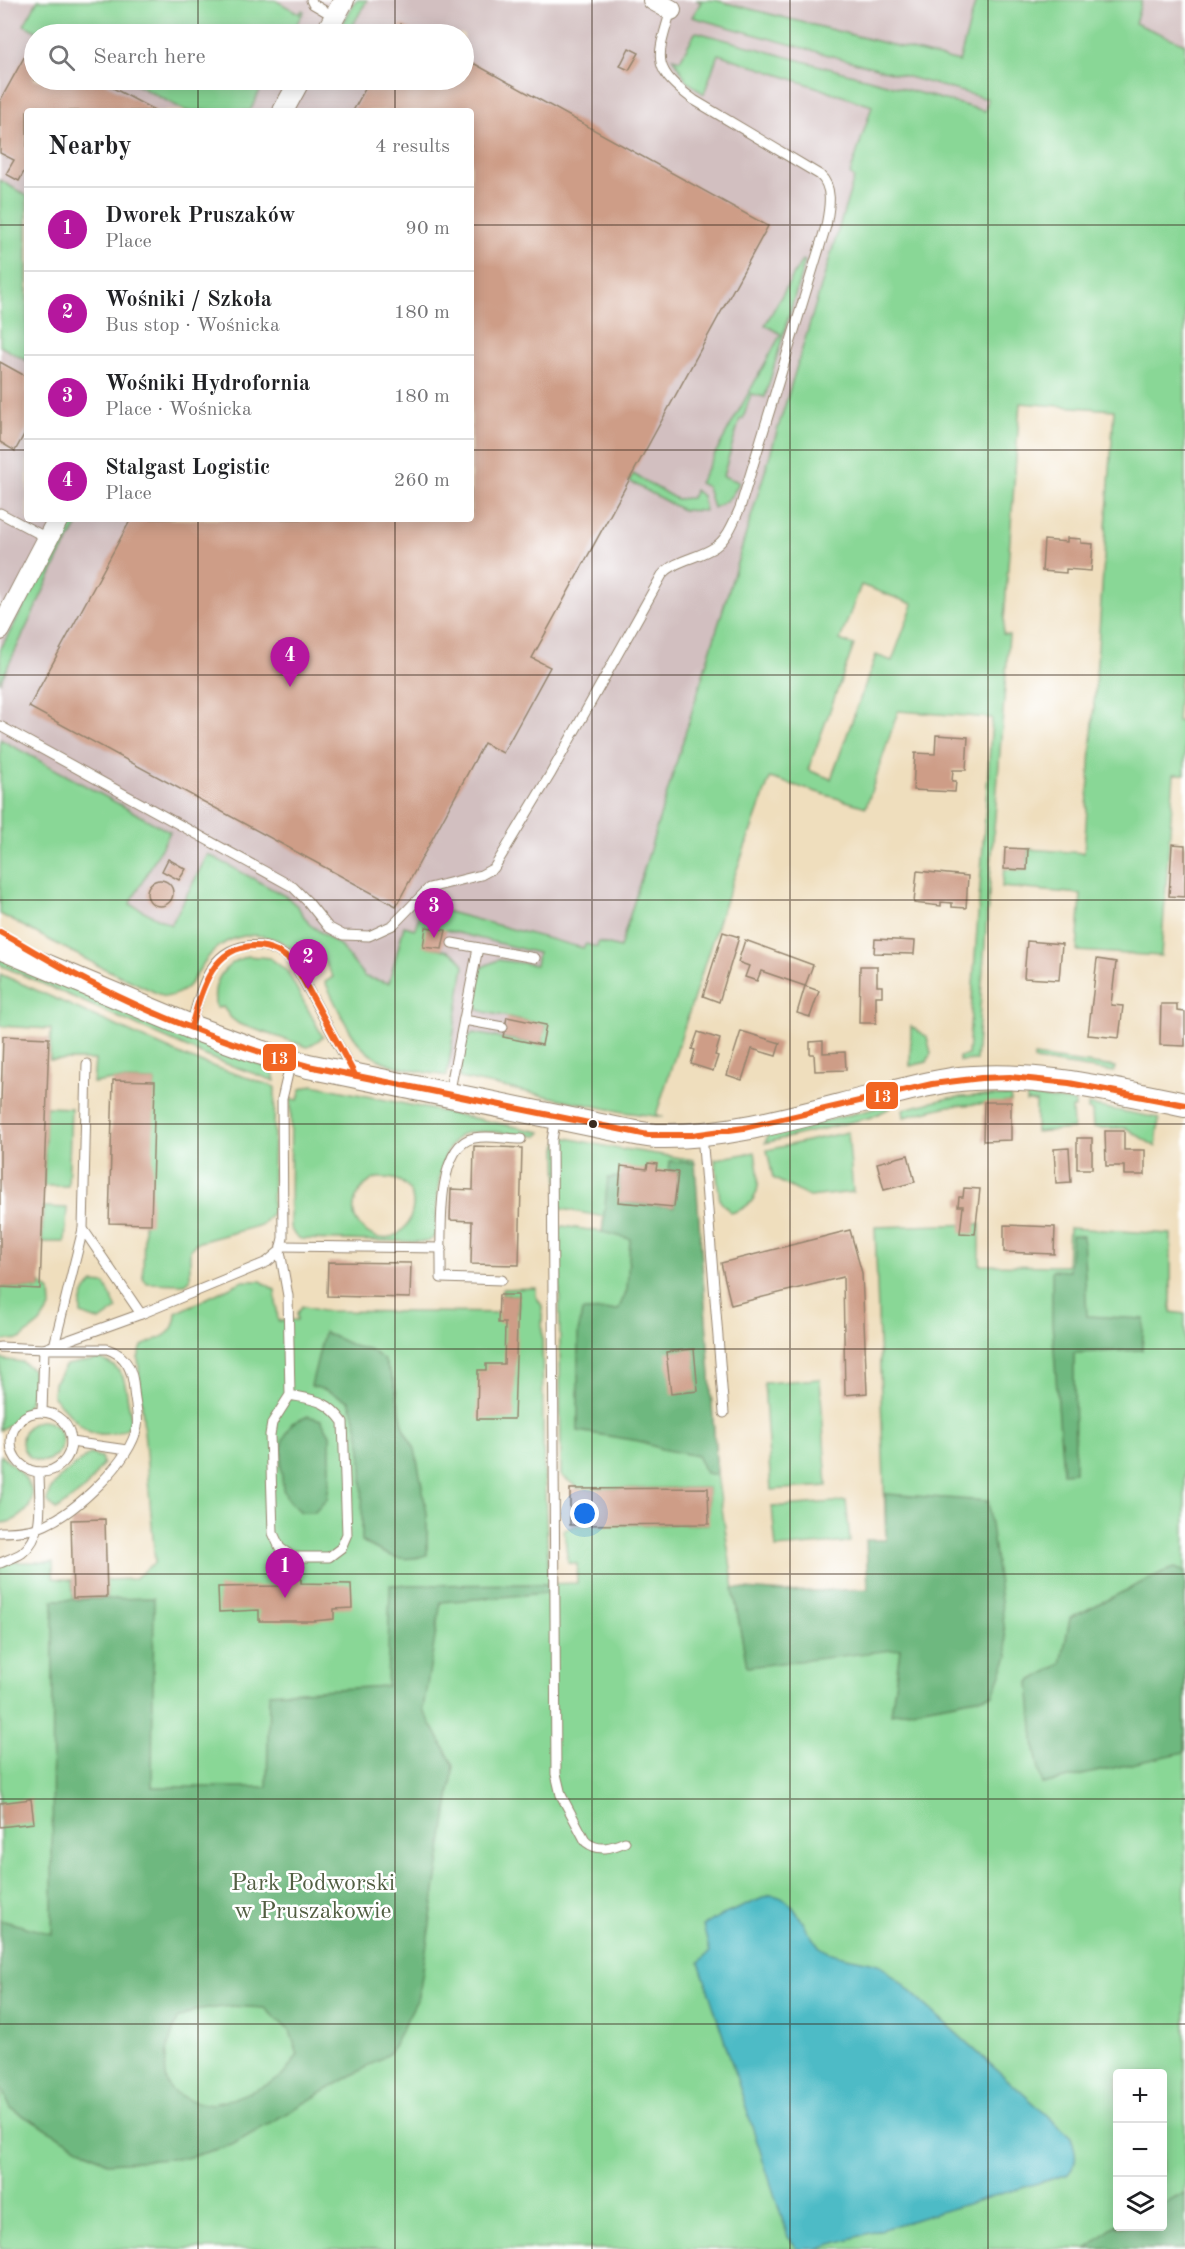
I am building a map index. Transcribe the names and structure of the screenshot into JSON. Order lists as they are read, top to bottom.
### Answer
{
  "parks": ["Park Podworski w Pruszakowie"],
  "lines": ["transit line 13"],
  "page": {
    "search": "Search here",
    "heading": ["Nearby", "4 results"],
    "list": [
      {
        "mark": "1",
        "name": "Dworek Pruszaków",
        "note": "Place",
        "value": "90 m"
      },
      {
        "mark": "2",
        "name": "Wośniki / Szkoła",
        "note": "Bus stop · Wośnicka",
        "value": "180 m"
      },
      {
        "mark": "3",
        "name": "Wośniki Hydrofornia",
        "note": "Place · Wośnicka",
        "value": "180 m"
      },
      {
        "mark": "4",
        "name": "Stalgast Logistic",
        "note": "Place",
        "value": "260 m"
      }
    ],
    "pins": [
      "4",
      "3",
      "2",
      "1"
    ],
    "map_buttons": ["+", "−"]
  }
}
